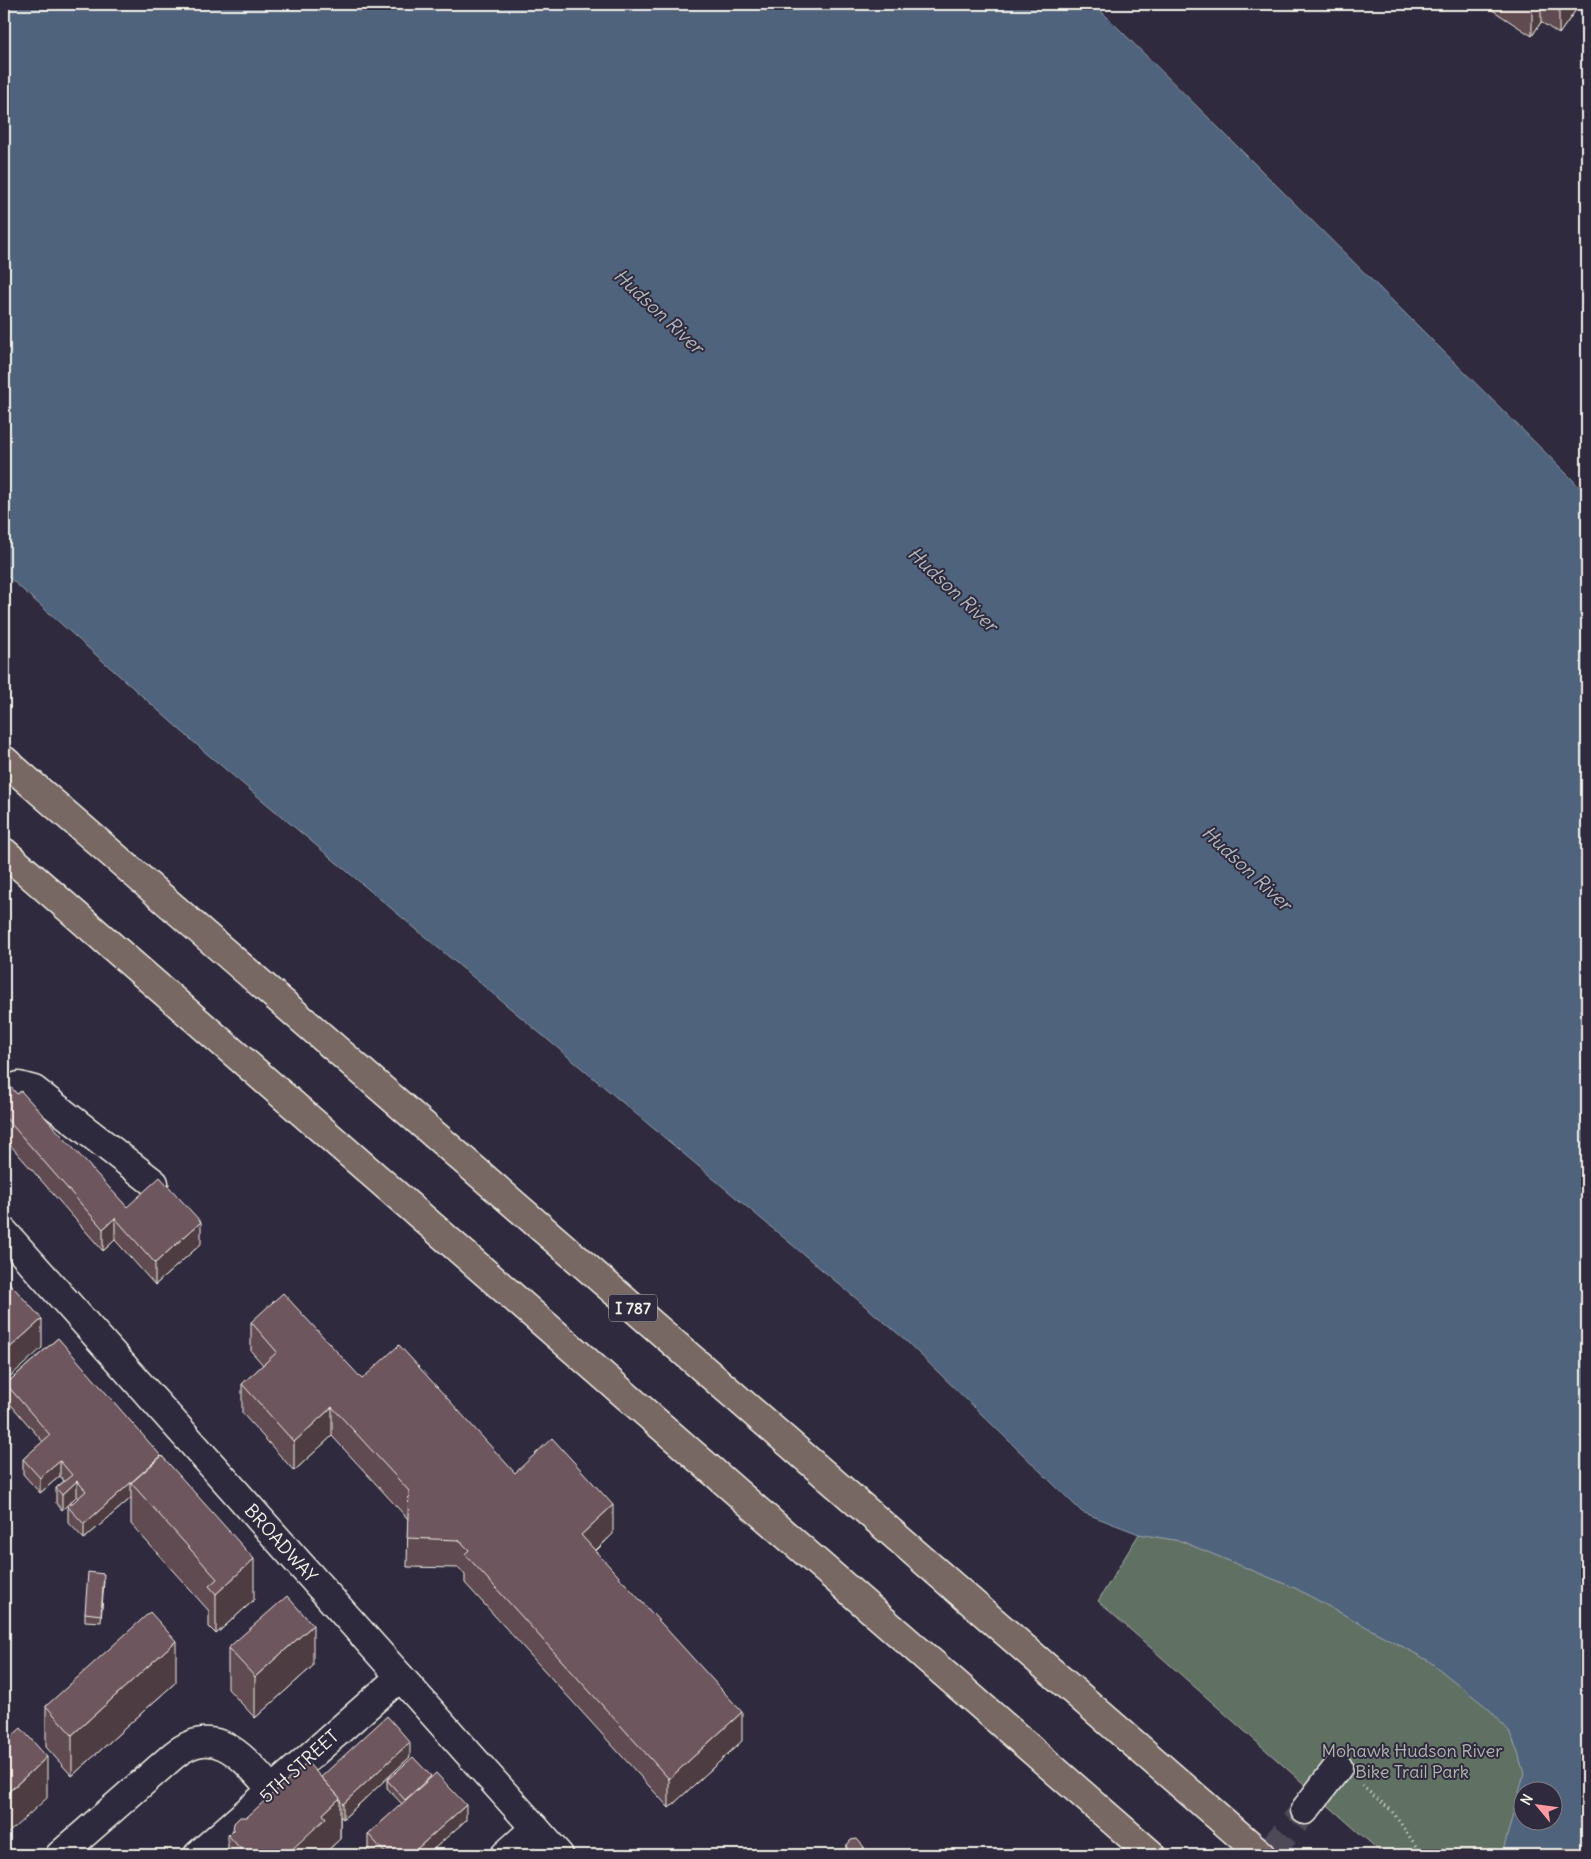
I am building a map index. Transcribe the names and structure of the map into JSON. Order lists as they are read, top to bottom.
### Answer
{
  "streets": {
    "highway": ["I 787"],
    "street": ["BROADWAY", "5TH STREET"]
  },
  "crossings": [
    ["BROADWAY", "5TH STREET"]
  ],
  "water": ["Hudson River"],
  "parks": ["Mohawk Hudson River Bike Trail Park"],
  "north": "top left"
}
